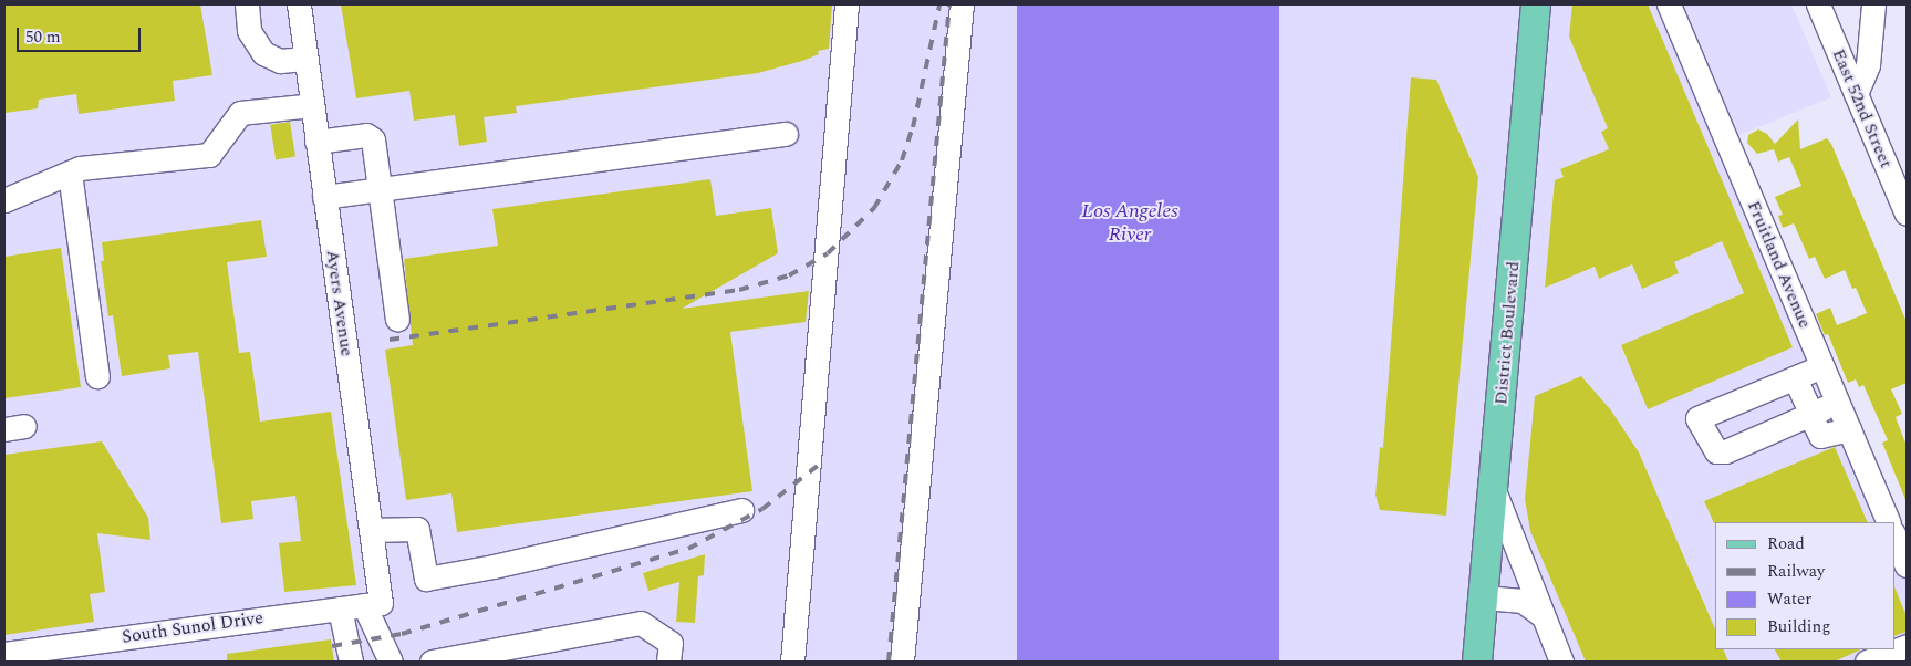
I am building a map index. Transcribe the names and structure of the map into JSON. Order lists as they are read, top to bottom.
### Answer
{
  "streets": {
    "main road": ["District Boulevard"],
    "street": [
      "East 52nd Street",
      "Fruitland Avenue",
      "Ayers Avenue",
      "South Sunol Drive"
    ]
  },
  "crossings": [
    ["Ayers Avenue", "South Sunol Drive"]
  ],
  "water": ["Los Angeles River"],
  "legend": [
    "Road",
    "Railway",
    "Water",
    "Building"
  ],
  "scale_bar": "50 m"
}
